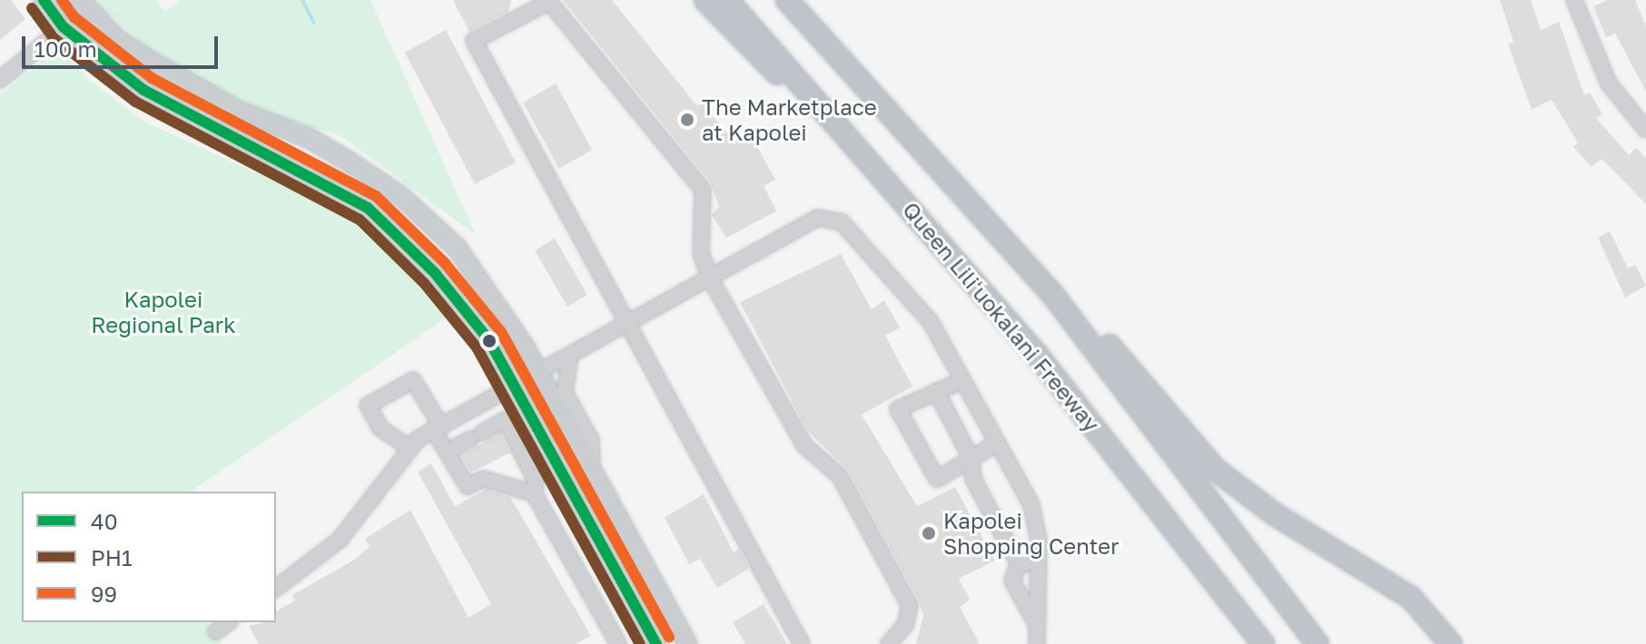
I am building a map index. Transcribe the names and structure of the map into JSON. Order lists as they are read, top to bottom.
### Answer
{
  "streets": {
    "highway": ["Queen Liliʻuokalani Freeway"]
  },
  "parks": ["Kapolei Regional Park"],
  "places": ["The Marketplace at Kapolei", "Kapolei Shopping Center"],
  "lines": ["transit line 40", "transit line 99", "transit line PH1"],
  "legend": ["40", "PH1", "99"],
  "scale_bar": "100 m"
}
